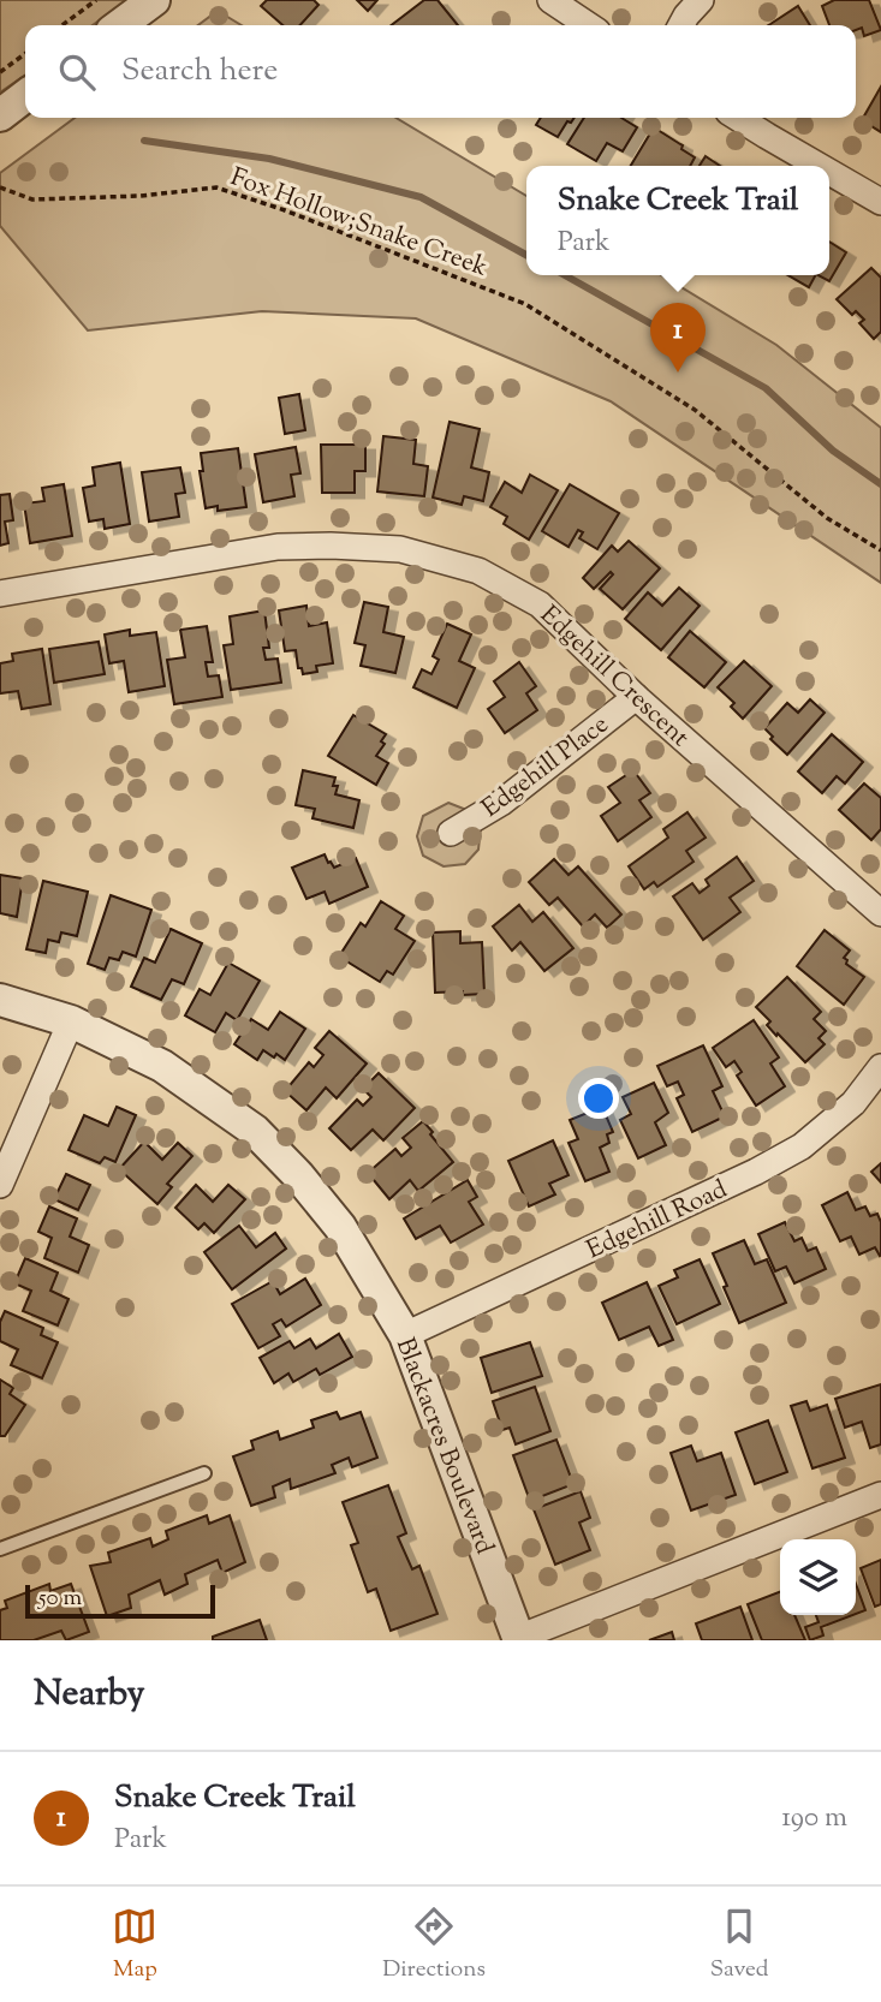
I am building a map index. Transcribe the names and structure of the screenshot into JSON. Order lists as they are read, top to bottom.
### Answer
{
  "streets": {
    "street": [
      "Edgehill Crescent",
      "Edgehill Place",
      "Edgehill Road",
      "Blackacres Boulevard"
    ],
    "path": ["Fox Hollow;Snake Creek"]
  },
  "crossings": [
    ["Edgehill Crescent", "Edgehill Place"],
    ["Edgehill Road", "Blackacres Boulevard"]
  ],
  "scale_bar": "50 m",
  "page": {
    "search": "Search here",
    "popup": ["Snake Creek Trail", "Park"],
    "pins": "1",
    "scale": "50 m",
    "heading": "Nearby",
    "list": [
      {
        "mark": "1",
        "name": "Snake Creek Trail",
        "note": "Park",
        "value": "190 m"
      }
    ],
    "nav": ["Map", "Directions", "Saved"]
  }
}
